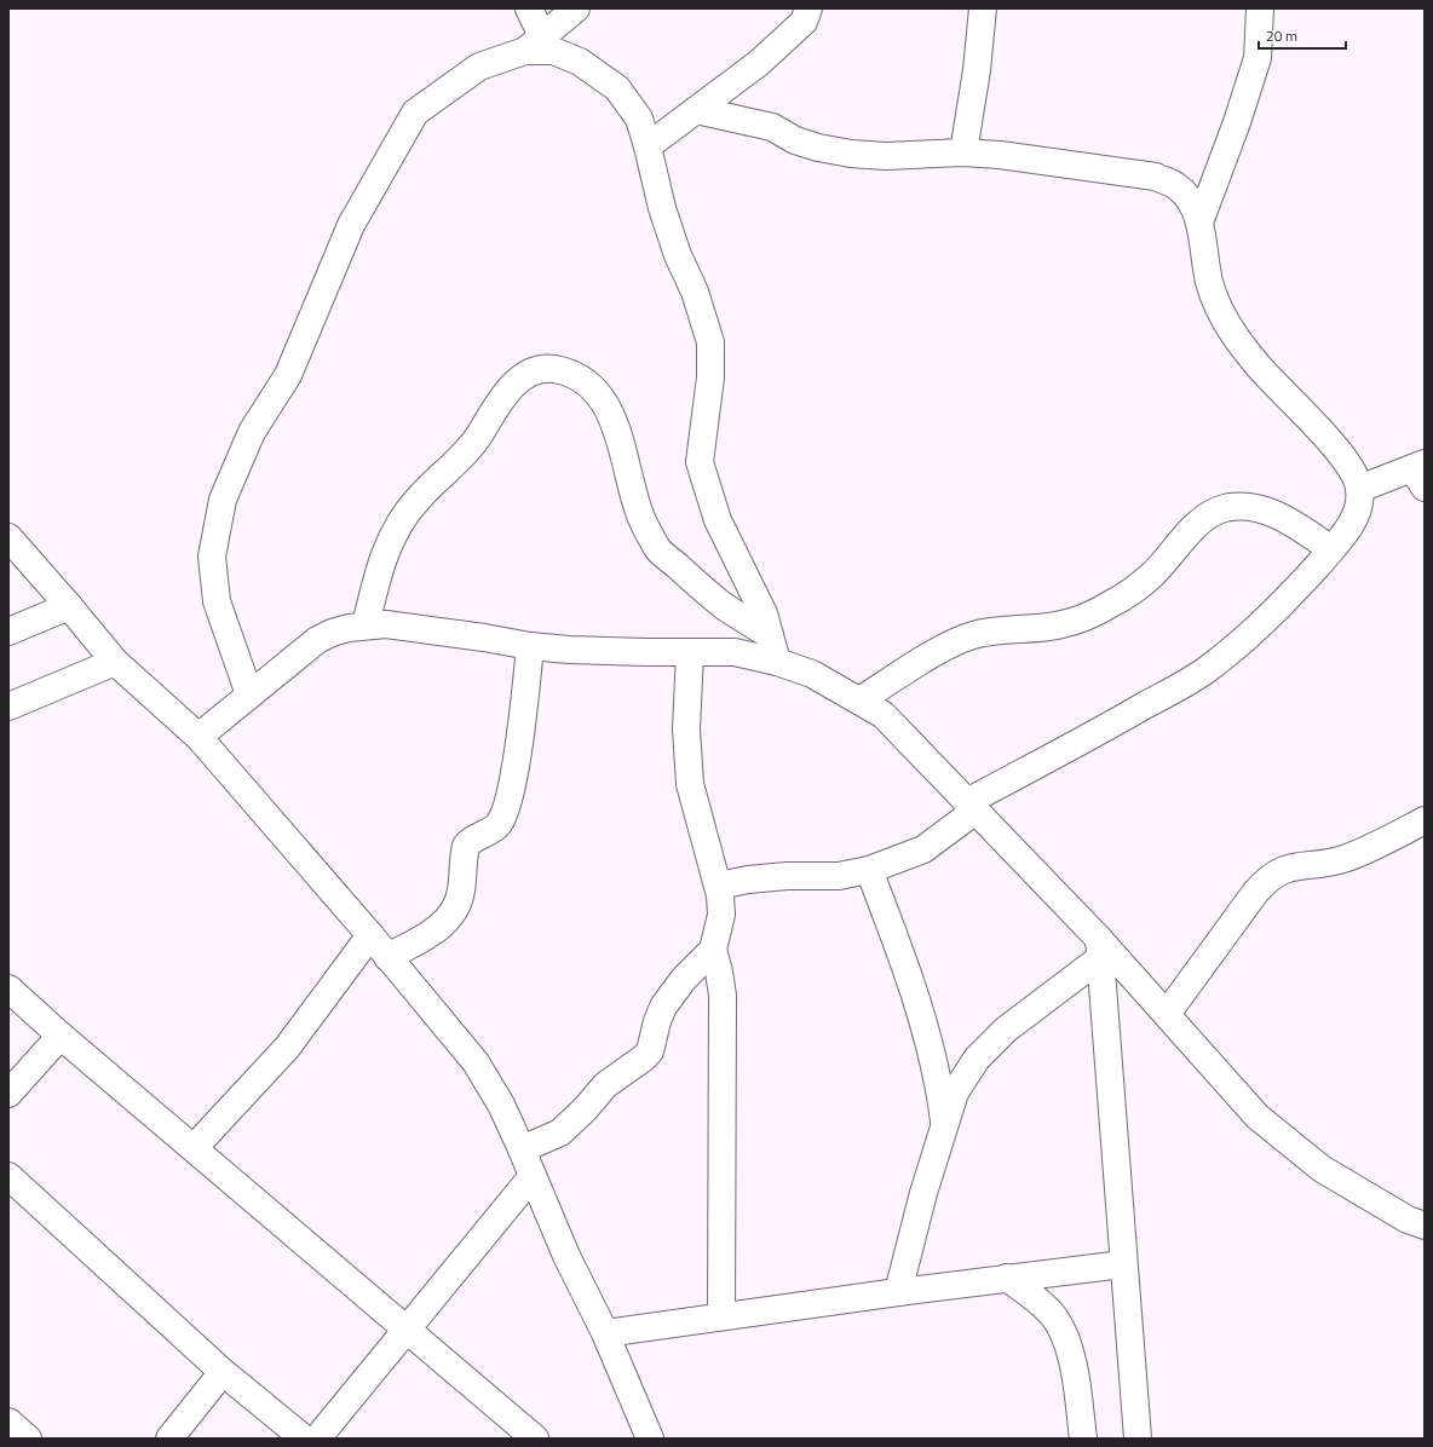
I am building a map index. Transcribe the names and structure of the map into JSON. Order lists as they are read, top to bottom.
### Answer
{
  "scale_bar": "20 m"
}
